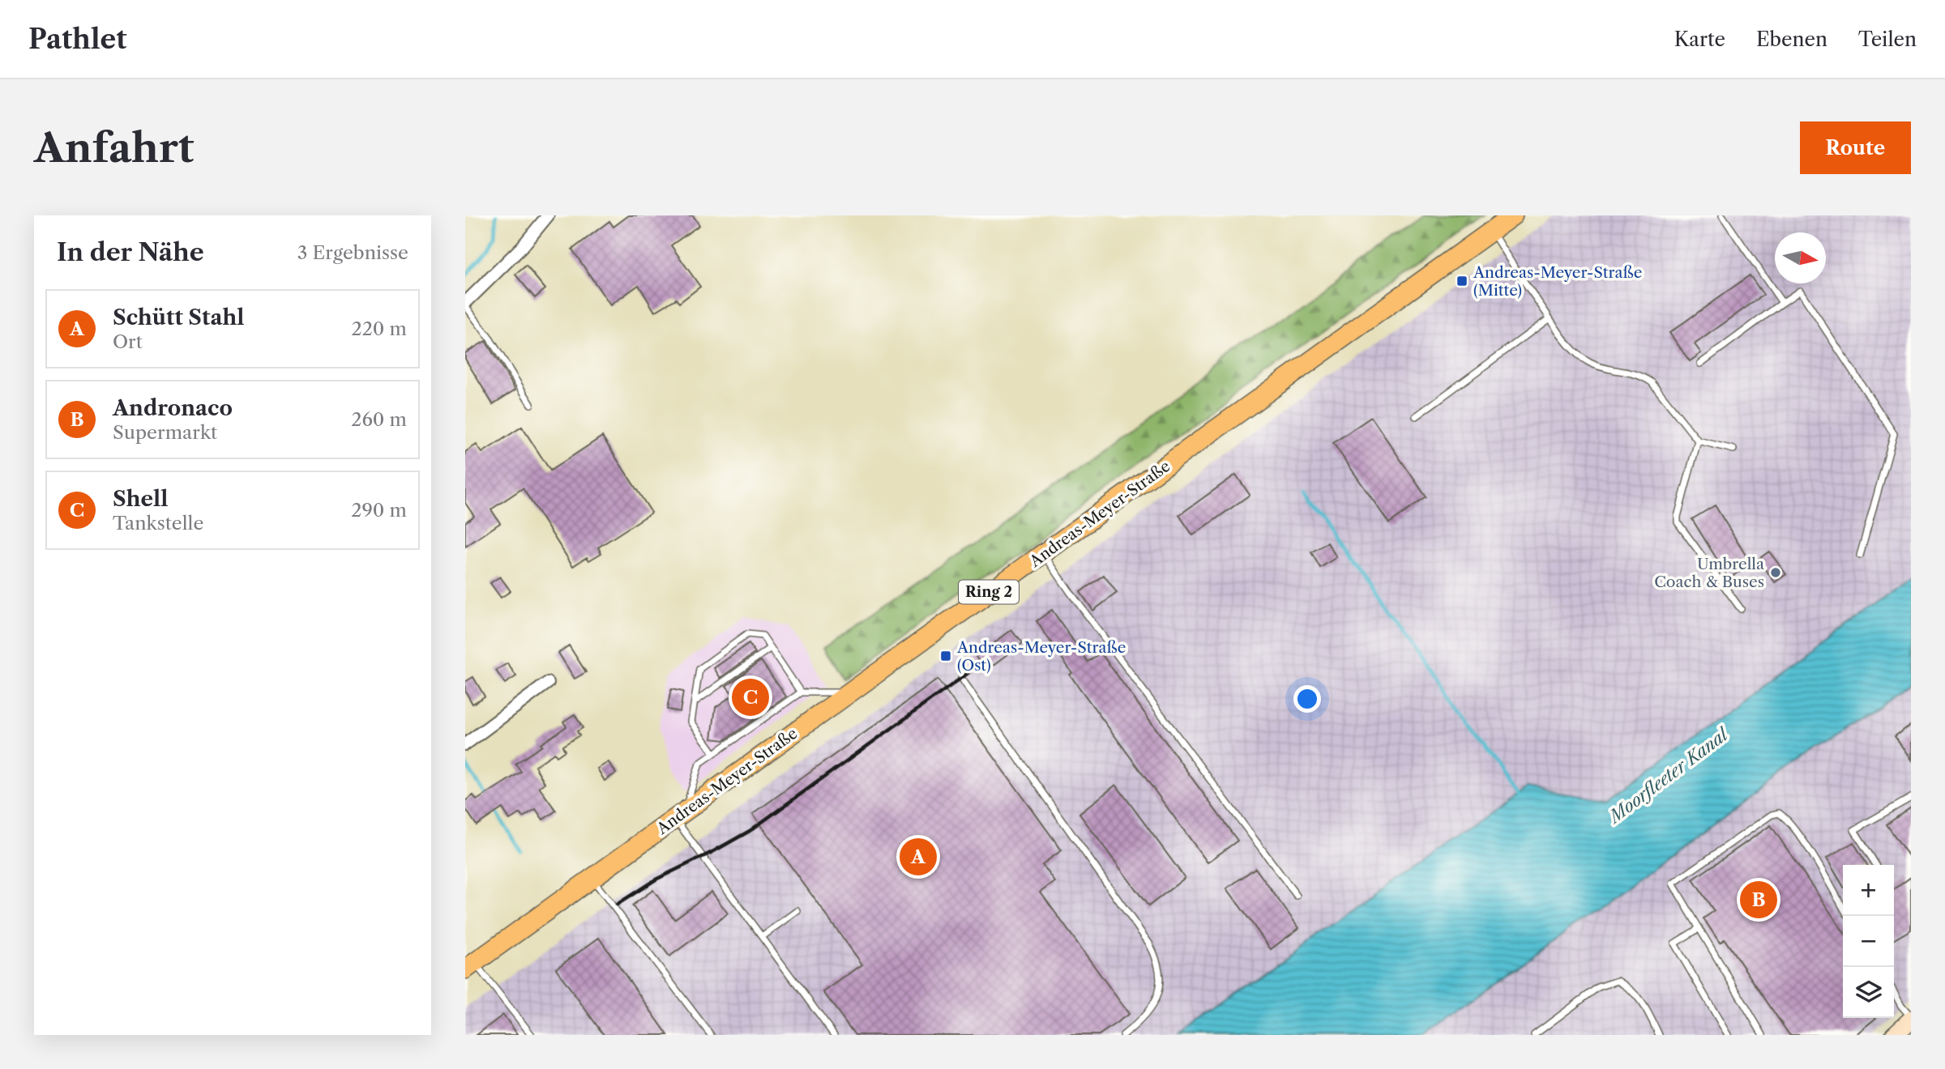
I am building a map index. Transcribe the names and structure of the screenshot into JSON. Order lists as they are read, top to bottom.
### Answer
{
  "streets": {
    "main road": ["Andreas-Meyer-Straße", "Ring 2"]
  },
  "water": ["Moorfleeter Kanal"],
  "places": {
    "transit": ["Andreas-Meyer-Straße (Mitte)", "Andreas-Meyer-Straße (Ost)"],
    "other": ["Umbrella Coach & Buses"]
  },
  "north": "right",
  "page": {
    "header": "Pathlet",
    "nav": ["Karte", "Ebenen", "Teilen"],
    "buttons": "Route",
    "title": "Anfahrt",
    "heading": ["In der Nähe", "3 Ergebnisse"],
    "list": [
      {
        "mark": "A",
        "name": "Schütt Stahl",
        "note": "Ort",
        "value": "220 m"
      },
      {
        "mark": "B",
        "name": "Andronaco",
        "note": "Supermarkt",
        "value": "260 m"
      },
      {
        "mark": "C",
        "name": "Shell",
        "note": "Tankstelle",
        "value": "290 m"
      }
    ],
    "pins": ["C", "A", "B"],
    "map_buttons": ["+", "−"]
  }
}
